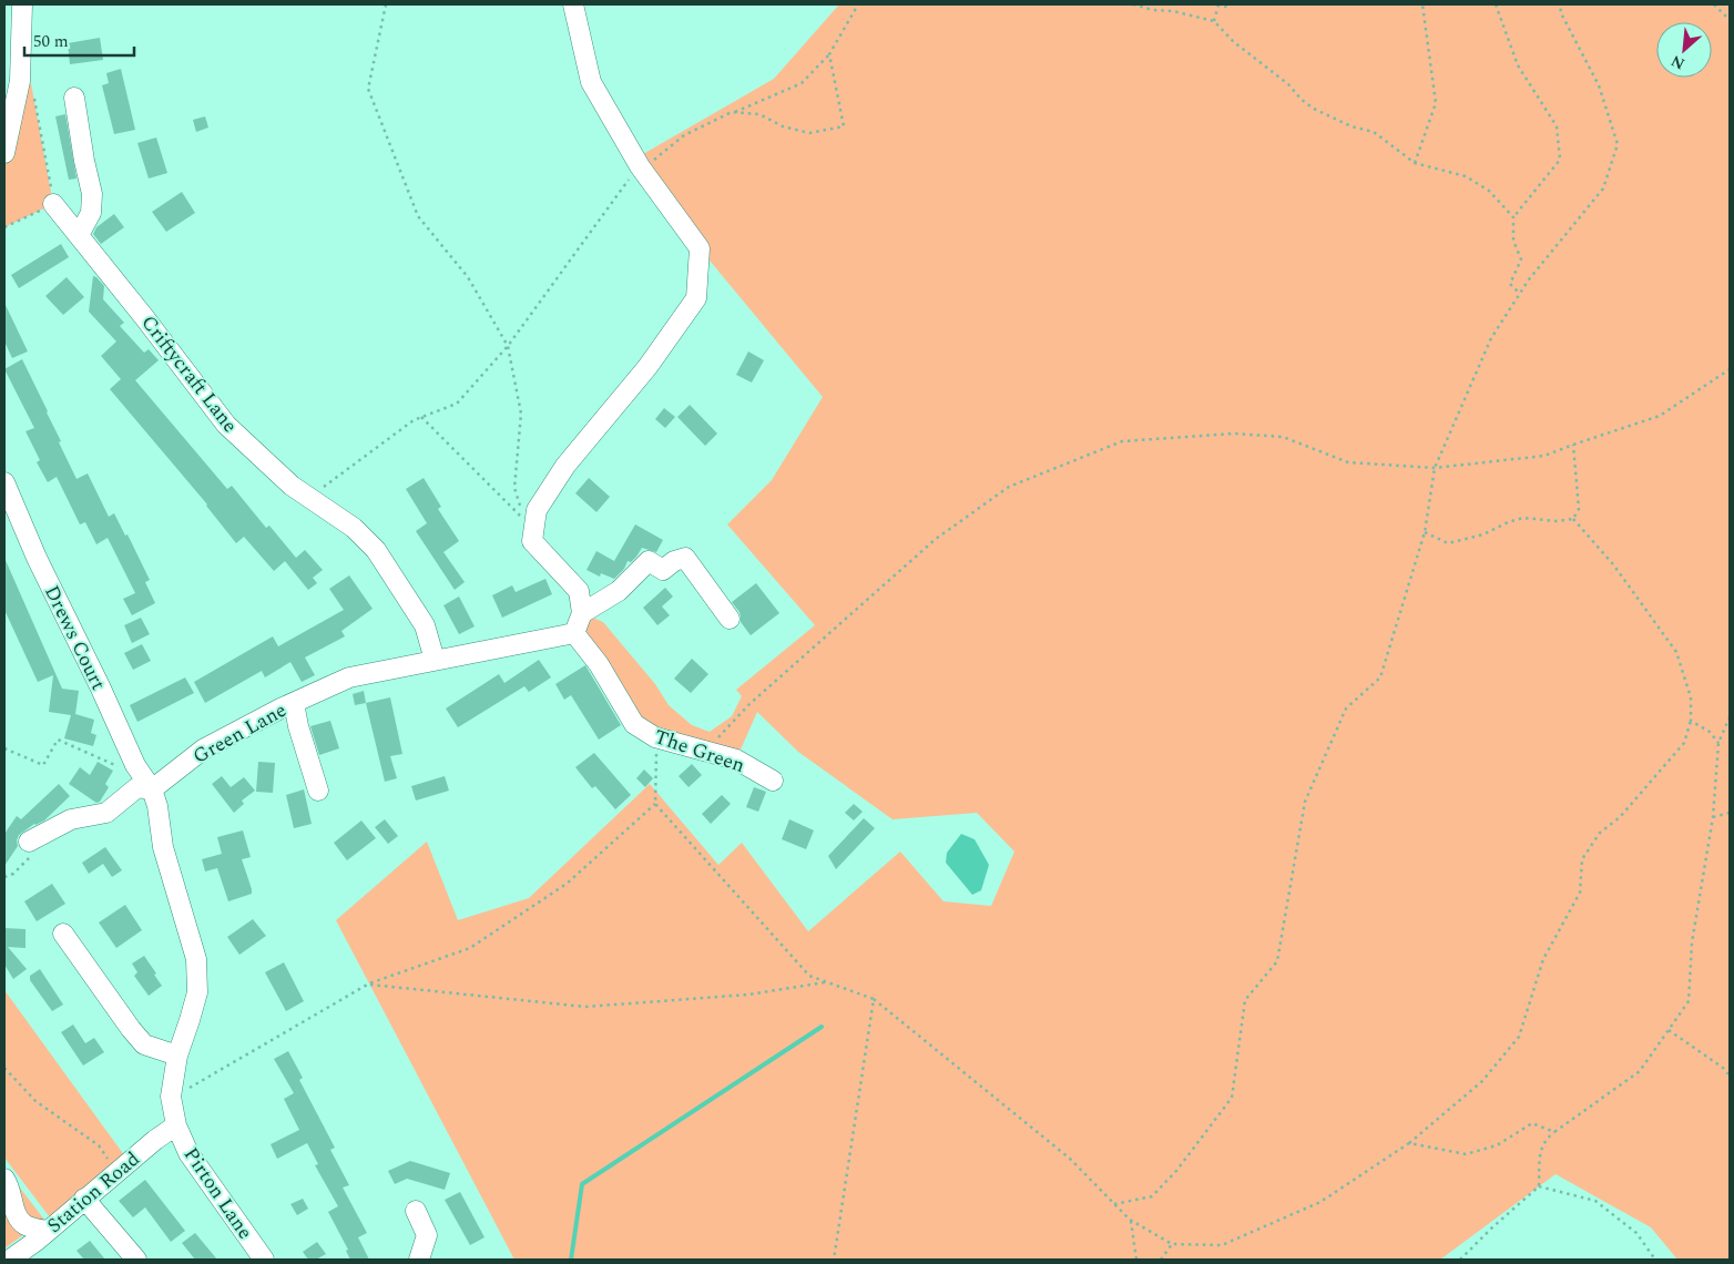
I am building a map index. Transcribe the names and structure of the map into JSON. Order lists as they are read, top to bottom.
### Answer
{
  "streets": {
    "street": [
      "Criftycraft Lane",
      "Drews Court",
      "Green Lane",
      "The Green",
      "Station Road",
      "Pirton Lane"
    ]
  },
  "crossings": [
    ["Criftycraft Lane", "Green Lane"],
    ["Drews Court", "Green Lane"],
    ["Green Lane", "The Green"],
    ["Station Road", "Pirton Lane"]
  ],
  "scale_bar": "50 m",
  "north": "bottom left"
}
